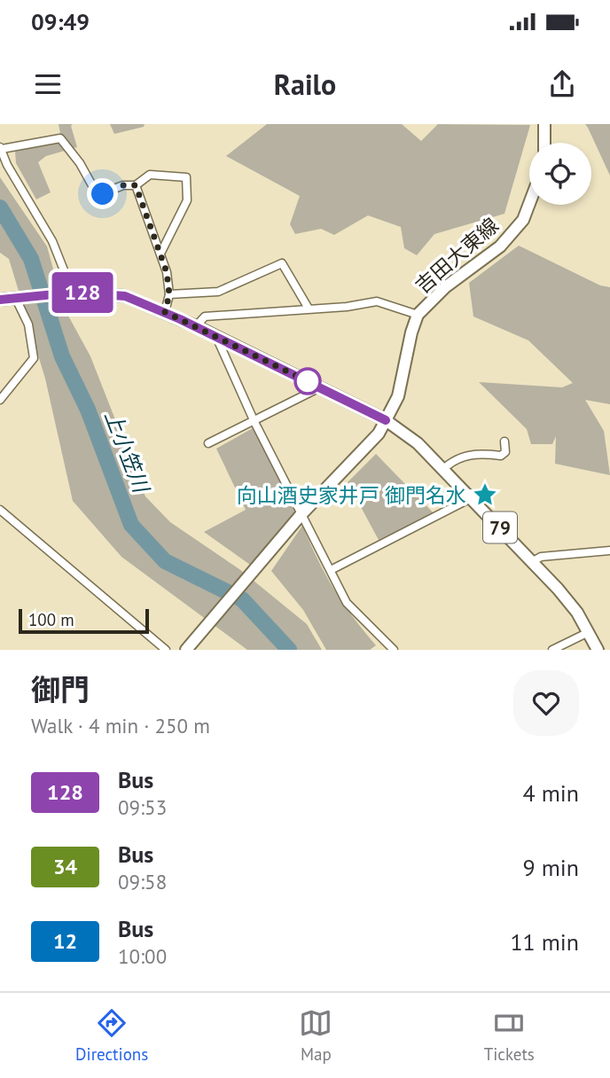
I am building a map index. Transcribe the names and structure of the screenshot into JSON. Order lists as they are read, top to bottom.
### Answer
{
  "streets": {
    "main road": ["吉田大東線", "79"]
  },
  "crossings": [
    ["吉田大東線", "79"]
  ],
  "water": ["上小笠川"],
  "places": {
    "place": ["向山酒史家井戸 御門名水"]
  },
  "lines": ["bus line 128"],
  "scale_bar": "100 m",
  "page": {
    "status": "09:49",
    "header": "Railo",
    "on_map": "128",
    "scale": "100 m",
    "heading": ["御門", "Walk · 4 min · 250 m"],
    "list": [
      {
        "mark": "128",
        "name": "Bus",
        "note": "09:53",
        "value": "4 min"
      },
      {
        "mark": "34",
        "name": "Bus",
        "note": "09:58",
        "value": "9 min"
      },
      {
        "mark": "12",
        "name": "Bus",
        "note": "10:00",
        "value": "11 min"
      }
    ],
    "tabs": ["Directions", "Map", "Tickets"]
  }
}
